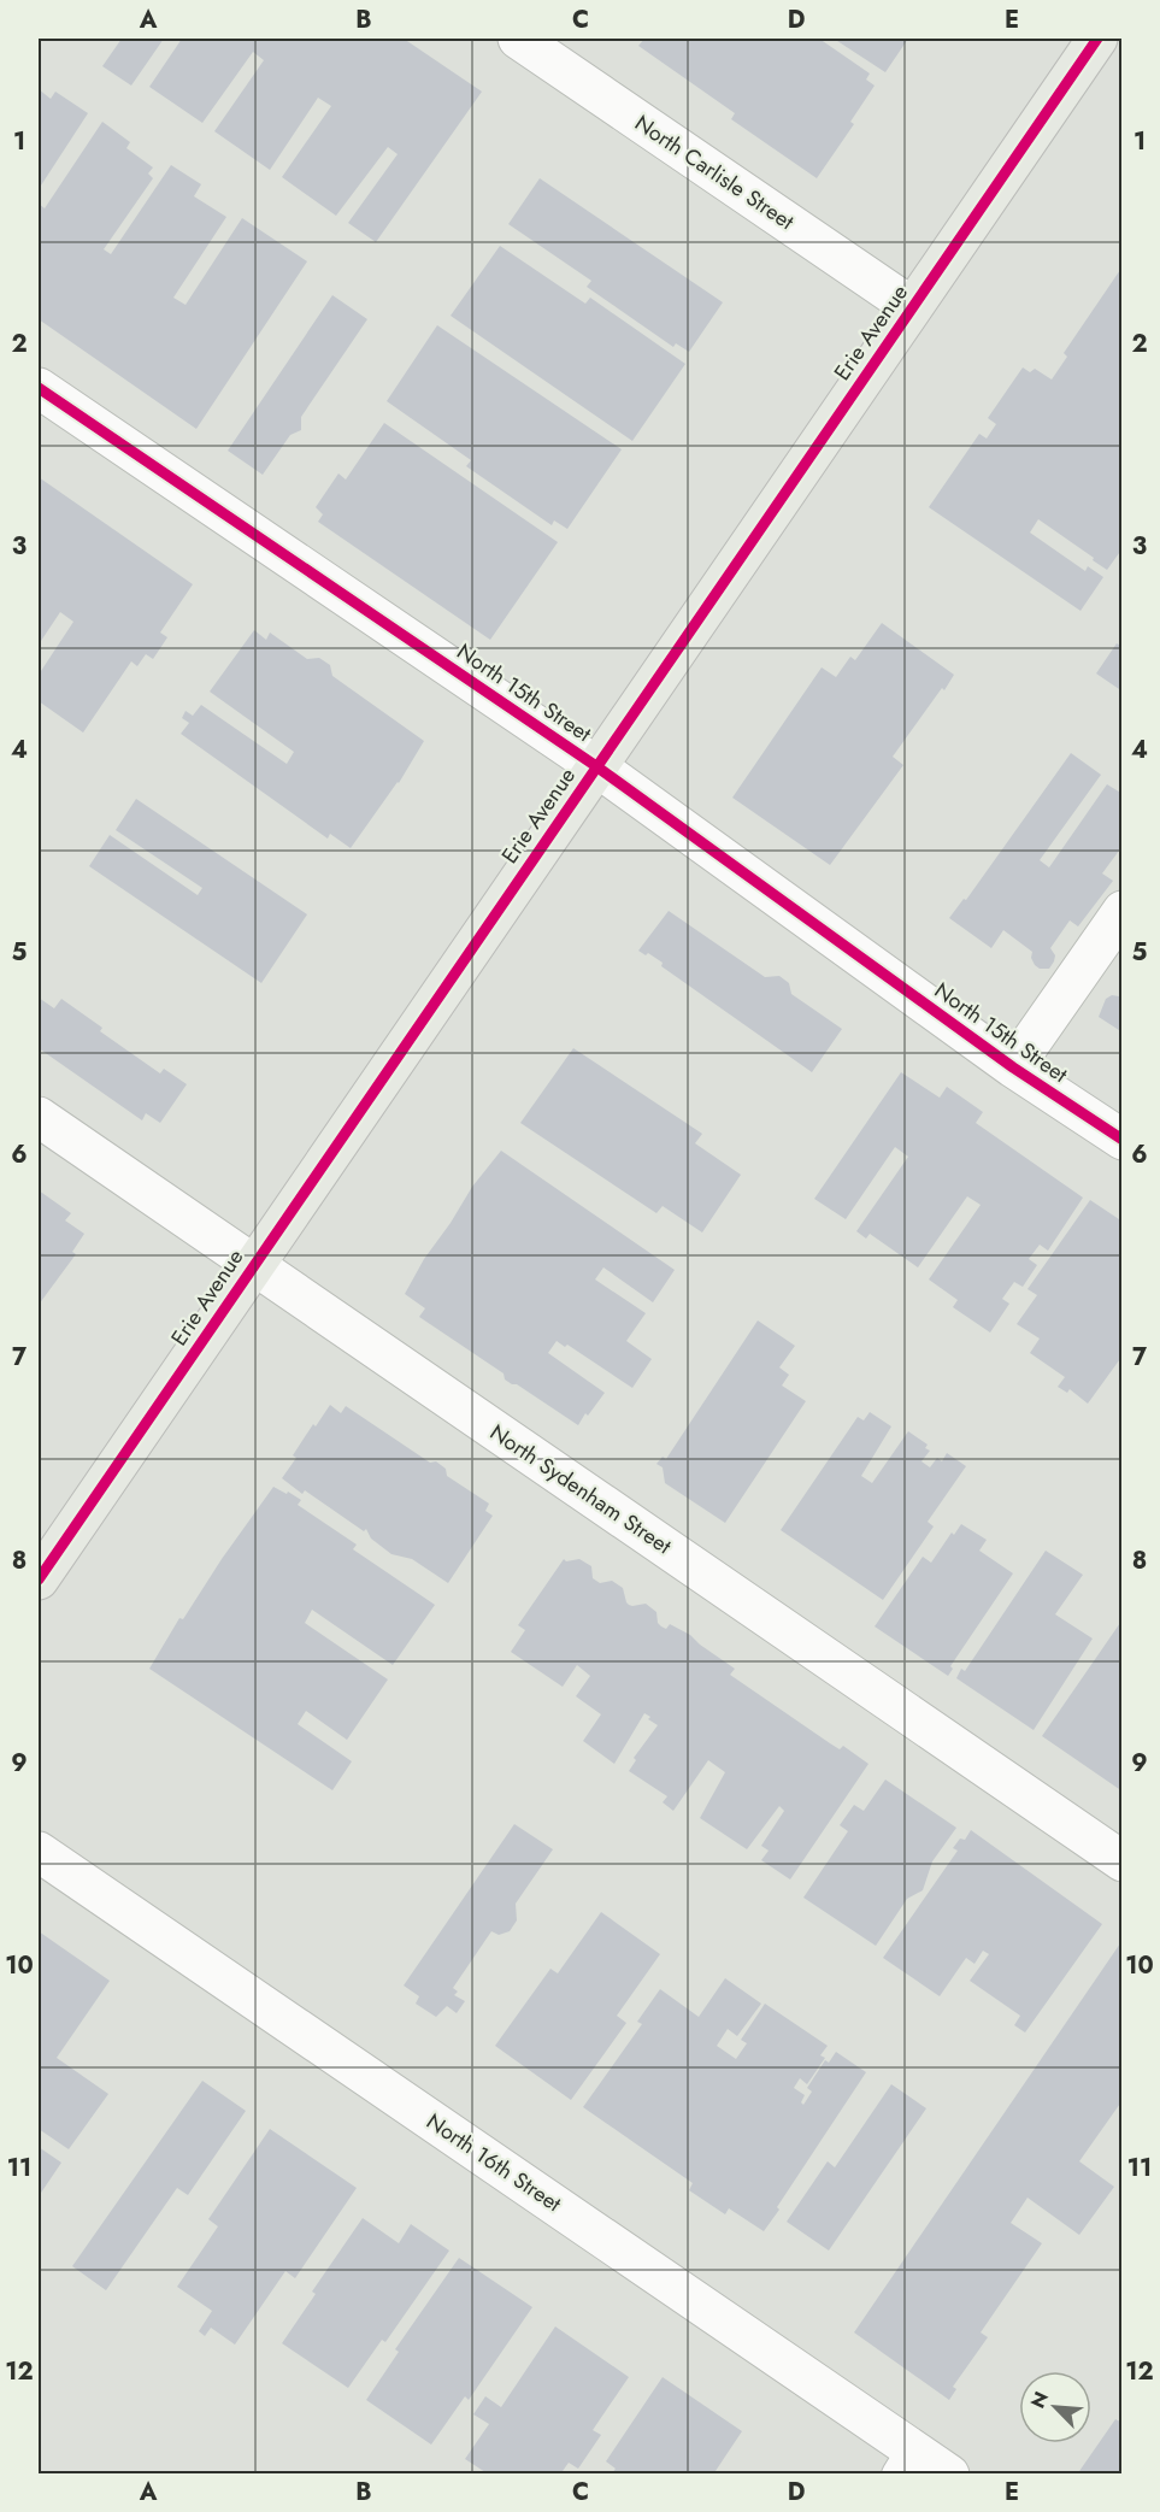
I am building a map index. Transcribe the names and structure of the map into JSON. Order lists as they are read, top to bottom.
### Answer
{
  "streets": {
    "main road": ["Erie Avenue"],
    "street": [
      "North Carlisle Street",
      "North 15th Street",
      "North Sydenham Street",
      "North 16th Street"
    ]
  },
  "crossings": [
    ["North Carlisle Street", "Erie Avenue"],
    ["Erie Avenue", "North 15th Street"],
    ["Erie Avenue", "North Sydenham Street"]
  ],
  "north": "top left",
  "grid": {
    "columns": [
      "A",
      "B",
      "C",
      "D",
      "E"
    ],
    "rows": [
      "1",
      "2",
      "3",
      "4",
      "5",
      "6",
      "7",
      "8",
      "9",
      "10",
      "11",
      "12"
    ]
  }
}
